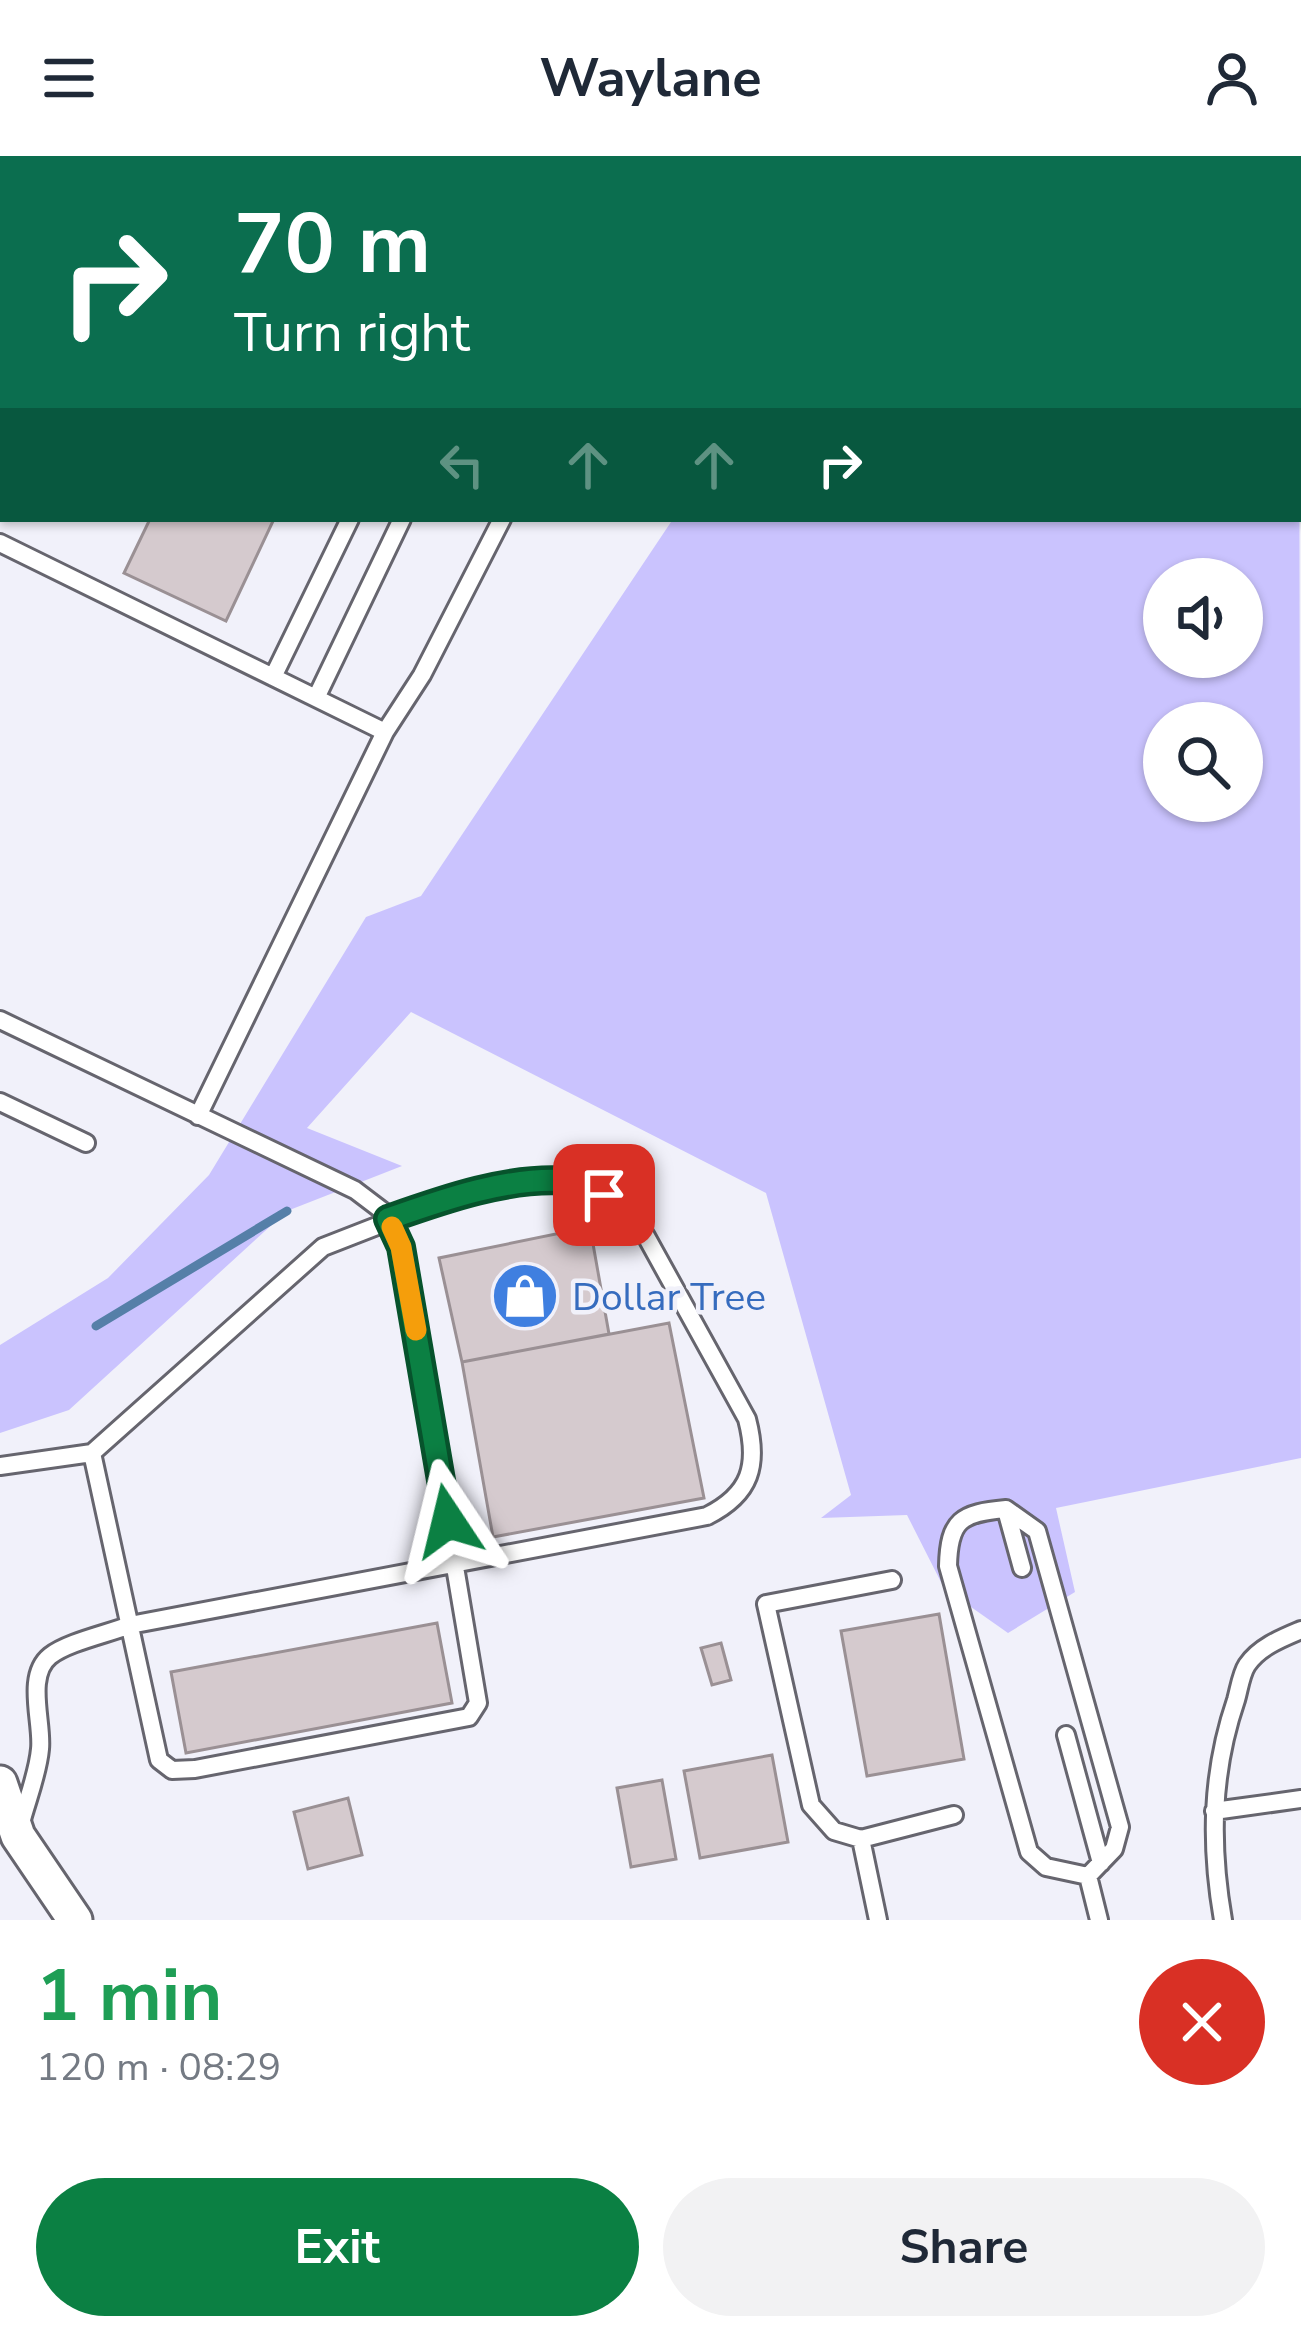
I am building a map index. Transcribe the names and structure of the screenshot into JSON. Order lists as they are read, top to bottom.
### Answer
{
  "places": {
    "shop": ["Dollar Tree"]
  },
  "page": {
    "header": "Waylane",
    "turn": ["70 m", "Turn right"],
    "heading": ["1 min", "120 m · 08:29"],
    "buttons": ["Exit", "Share"]
  }
}
